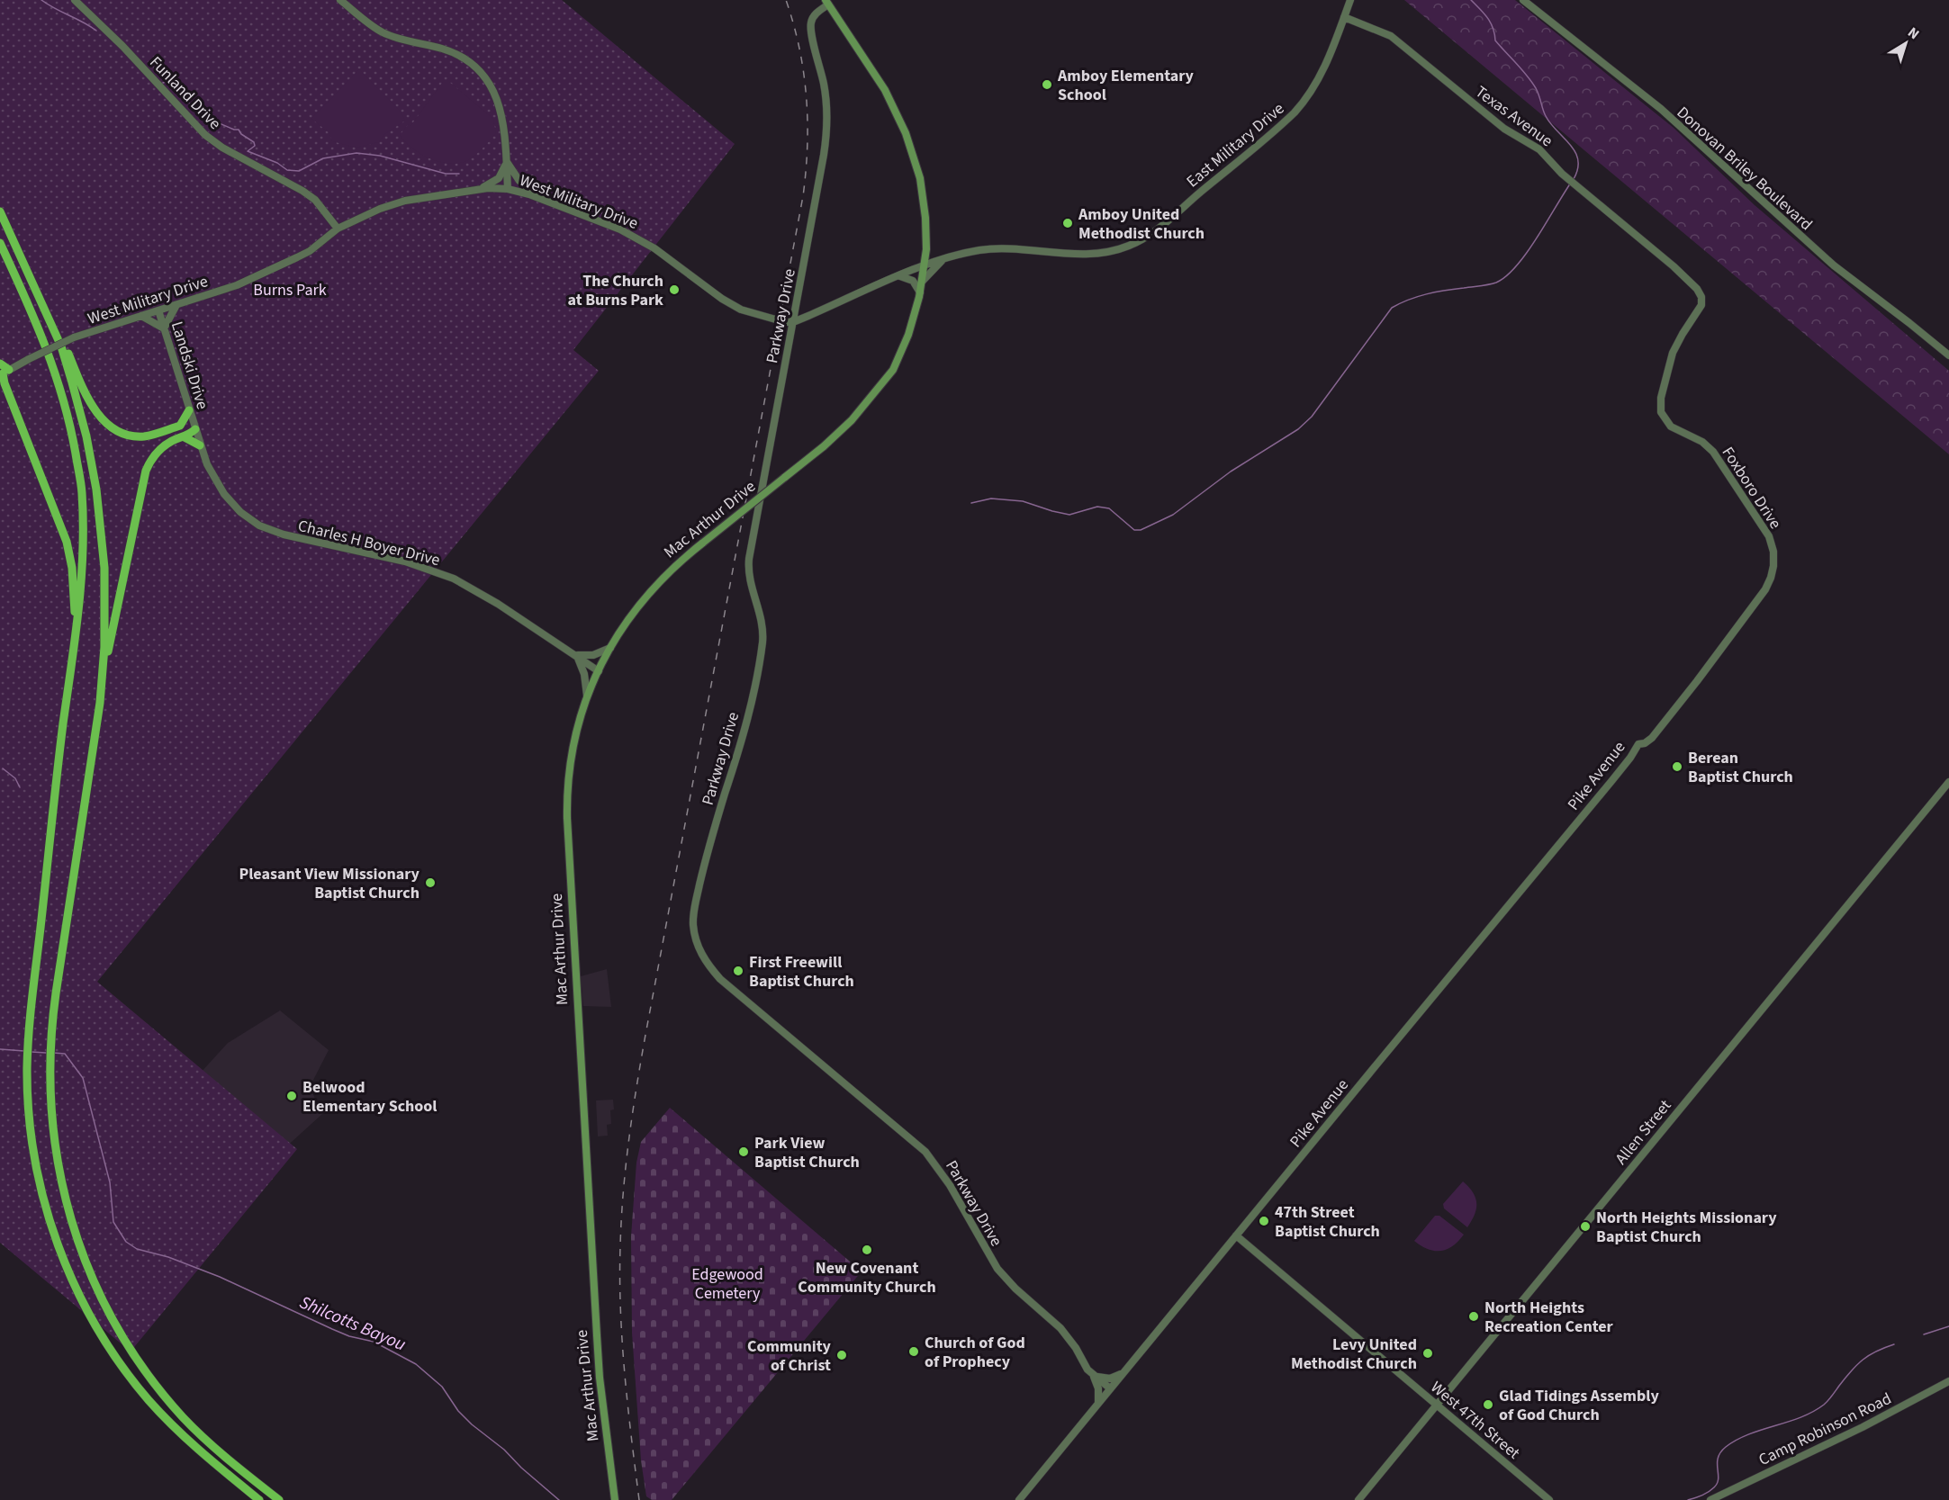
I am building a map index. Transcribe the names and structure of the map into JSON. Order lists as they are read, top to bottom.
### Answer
{
  "streets": {
    "main road": ["Mac Arthur Drive"],
    "street": [
      "Funland Drive",
      "Texas Avenue",
      "East Military Drive",
      "Donovan Briley Boulevard",
      "West Military Drive",
      "Parkway Drive",
      "Landski Drive",
      "Foxboro Drive",
      "Charles H Boyer Drive",
      "Pike Avenue",
      "Allen Street",
      "West 47th Street",
      "Camp Robinson Road"
    ]
  },
  "crossings": [
    ["Funland Drive", "West Military Drive"],
    ["Texas Avenue", "East Military Drive"],
    ["Texas Avenue", "Foxboro Drive"],
    ["East Military Drive", "Mac Arthur Drive"],
    ["West Military Drive", "Parkway Drive"],
    ["West Military Drive", "Landski Drive"],
    ["Parkway Drive", "Mac Arthur Drive"],
    ["Parkway Drive", "Pike Avenue"],
    ["Landski Drive", "Charles H Boyer Drive"],
    ["Foxboro Drive", "Pike Avenue"],
    ["Mac Arthur Drive", "Charles H Boyer Drive"],
    ["Pike Avenue", "West 47th Street"],
    ["Allen Street", "West 47th Street"]
  ],
  "water": ["Shilcotts Bayou"],
  "parks": ["Burns Park", "Edgewood Cemetery"],
  "places": [
    "Amboy Elementary School",
    "Amboy United Methodist Church",
    "The Church at Burns Park",
    "Berean Baptist Church",
    "Pleasant View Missionary Baptist Church",
    "First Freewill Baptist Church",
    "Belwood Elementary School",
    "Park View Baptist Church",
    "47th Street Baptist Church",
    "North Heights Missionary Baptist Church",
    "New Covenant Community Church",
    "North Heights Recreation Center",
    "Church of God of Prophecy",
    "Levy United Methodist Church",
    "Community of Christ",
    "Glad Tidings Assembly of God Church"
  ],
  "north": "top right"
}
